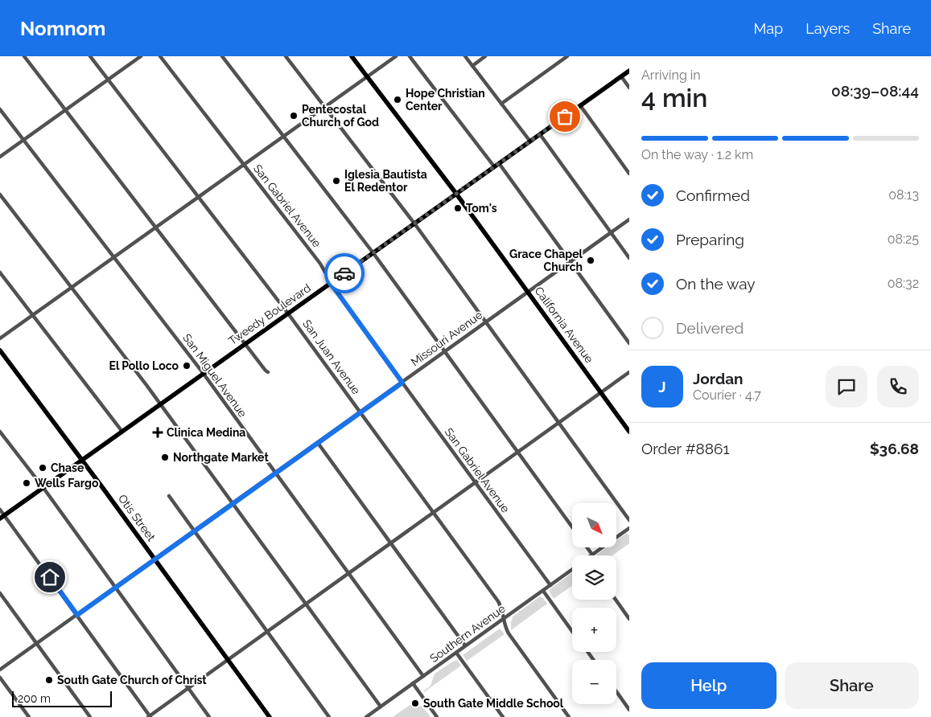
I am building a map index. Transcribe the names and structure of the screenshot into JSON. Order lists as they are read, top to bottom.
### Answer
{
  "streets": {
    "main road": ["Tweedy Boulevard", "California Avenue", "Otis Street"],
    "street": [
      "San Gabriel Avenue",
      "Missouri Avenue",
      "San Juan Avenue",
      "San Miguel Avenue",
      "Southern Avenue"
    ]
  },
  "crossings": [
    ["San Gabriel Avenue", "Tweedy Boulevard"],
    ["San Gabriel Avenue", "Missouri Avenue"],
    ["San Gabriel Avenue", "Southern Avenue"],
    ["Tweedy Boulevard", "California Avenue"],
    ["Tweedy Boulevard", "San Juan Avenue"],
    ["Tweedy Boulevard", "San Miguel Avenue"],
    ["Tweedy Boulevard", "Otis Street"],
    ["California Avenue", "Missouri Avenue"],
    ["Missouri Avenue", "San Juan Avenue"],
    ["Missouri Avenue", "San Miguel Avenue"],
    ["Missouri Avenue", "Otis Street"],
    ["San Juan Avenue", "Southern Avenue"],
    ["San Miguel Avenue", "Southern Avenue"]
  ],
  "places": {
    "other": [
      "Hope Christian Center",
      "Pentecostal Church of God",
      "Iglesia Bautista El Redentor",
      "Tom's",
      "Grace Chapel Church",
      "El Pollo Loco",
      "Northgate Market",
      "Chase",
      "Wells Fargo",
      "South Gate Church of Christ",
      "South Gate Middle School"
    ],
    "health": ["Clinica Medina"]
  },
  "scale_bar": "200 m",
  "north": "bottom right",
  "page": {
    "header": "Nomnom",
    "nav": ["Map", "Layers", "Share"],
    "heading": ["4 min", "Arriving in", "08:39–08:44"],
    "panel": [
      "Jordan",
      "Courier · 4.7",
      "Order #8861",
      "$36.68"
    ],
    "bar": "On the way · 1.2 km",
    "list": [
      ["Confirmed", "08:13"],
      ["Preparing", "08:25"],
      ["On the way", "08:32"],
      "Delivered"
    ],
    "round": "J",
    "map_buttons": ["+", "−"],
    "buttons": ["Help", "Share"],
    "scale": "200 m"
  }
}
